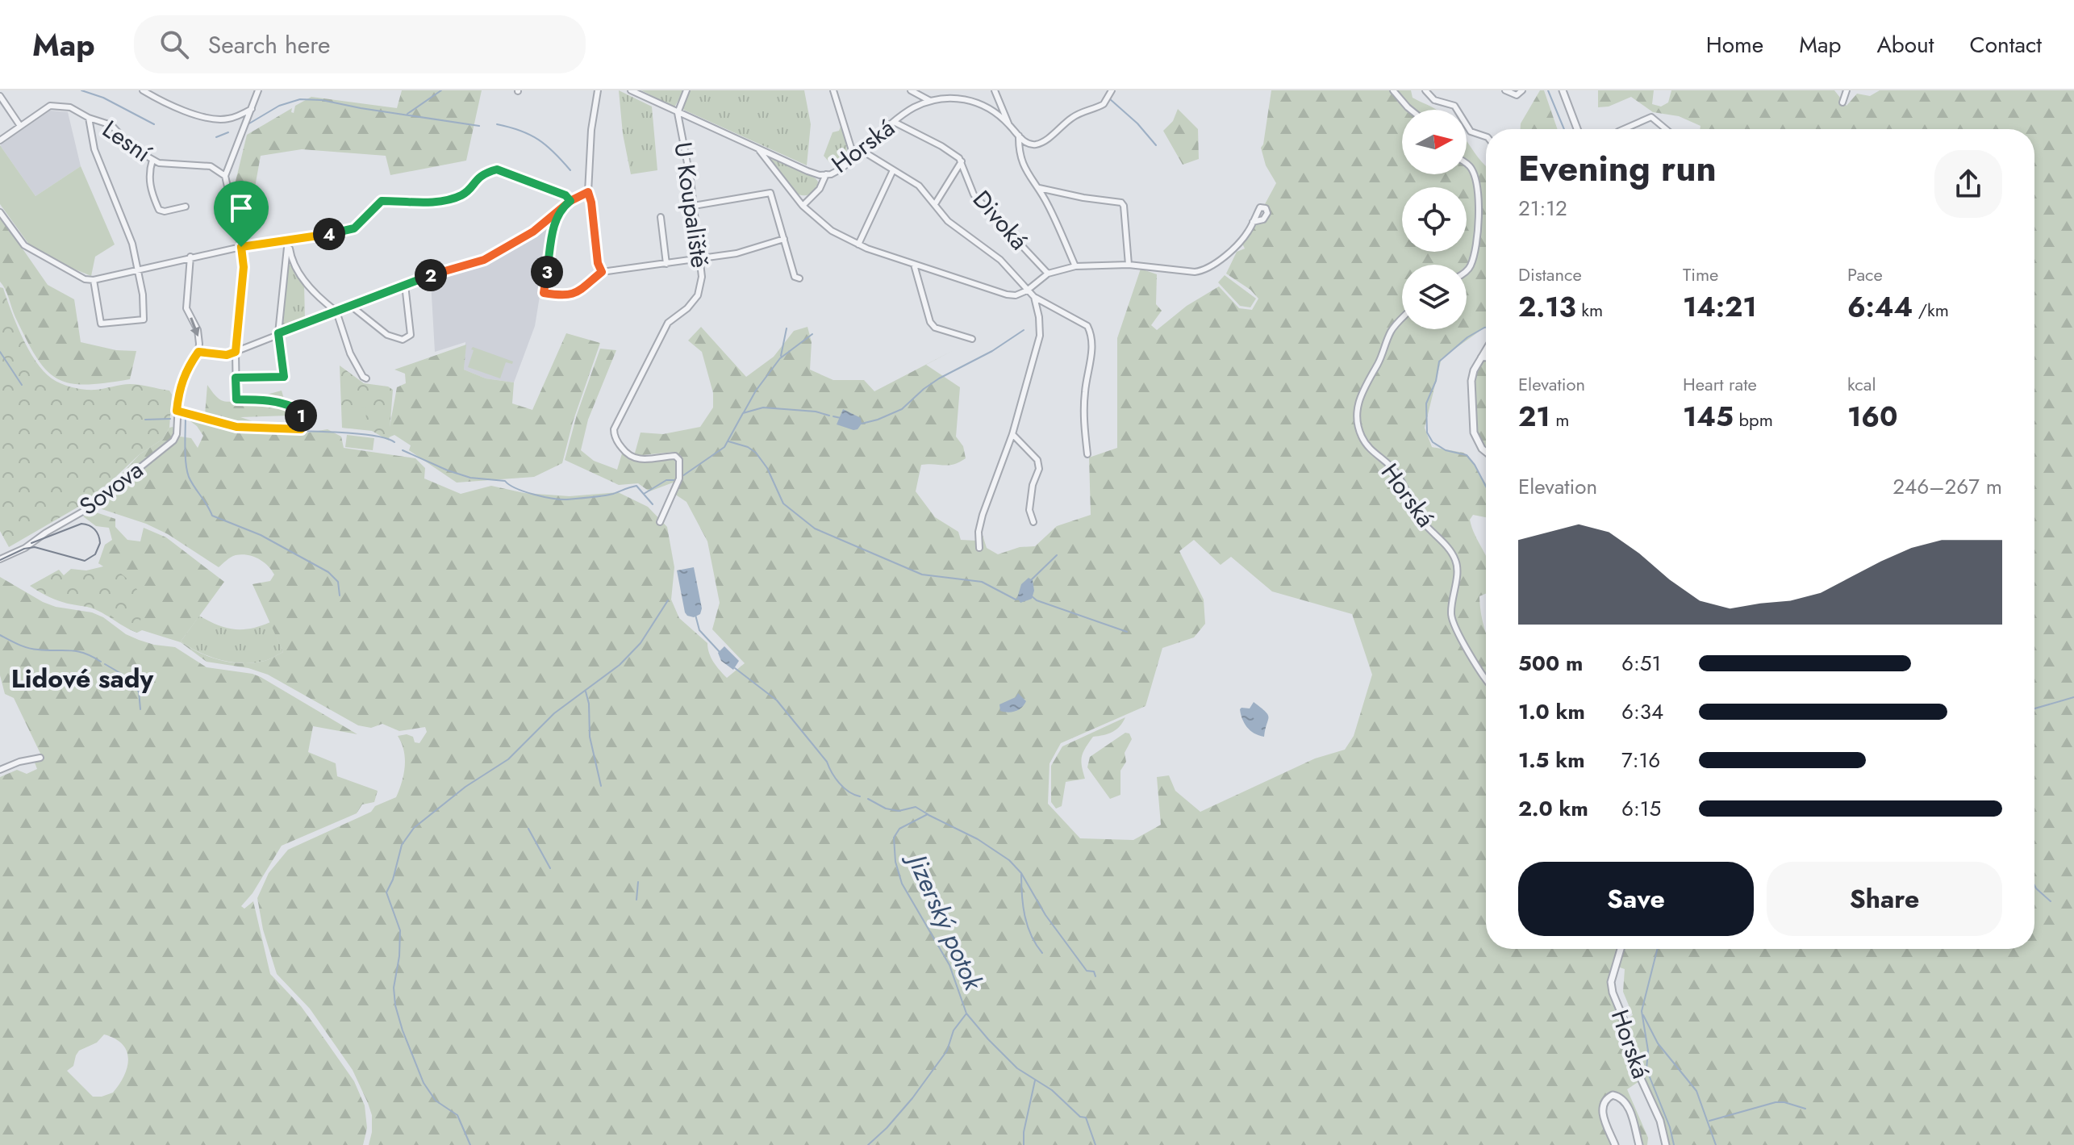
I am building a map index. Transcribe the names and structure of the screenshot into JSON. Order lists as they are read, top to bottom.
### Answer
{
  "streets": {
    "street": [
      "Lesní",
      "Horská",
      "U Koupaliště",
      "Divoká",
      "Sovova"
    ]
  },
  "crossings": [
    ["Horská", "U Koupaliště"],
    ["Horská", "Divoká"]
  ],
  "districts": ["Lidové sady"],
  "water": ["Jizerský potok"],
  "north": "right",
  "page": {
    "header": "Map",
    "search": "Search here",
    "nav": [
      "Home",
      "Map",
      "About",
      "Contact"
    ],
    "heading": ["Evening run", "21:12"],
    "pins": [
      "4",
      "3",
      "2",
      "1"
    ],
    "stats": [
      ["Distance", "2.13 km"],
      ["Time", "14:21"],
      ["Pace", "6:44 /km"],
      ["Elevation", "21 m"],
      ["Heart rate", "145 bpm"],
      ["kcal", "160"]
    ],
    "chart": ["Elevation", "246–267 m"],
    "list": [
      {
        "name": "500 m",
        "note": "6:51"
      },
      {
        "name": "1.0 km",
        "note": "6:34"
      },
      {
        "name": "1.5 km",
        "note": "7:16"
      },
      {
        "name": "2.0 km",
        "note": "6:15"
      }
    ],
    "buttons": ["Save", "Share"]
  }
}
